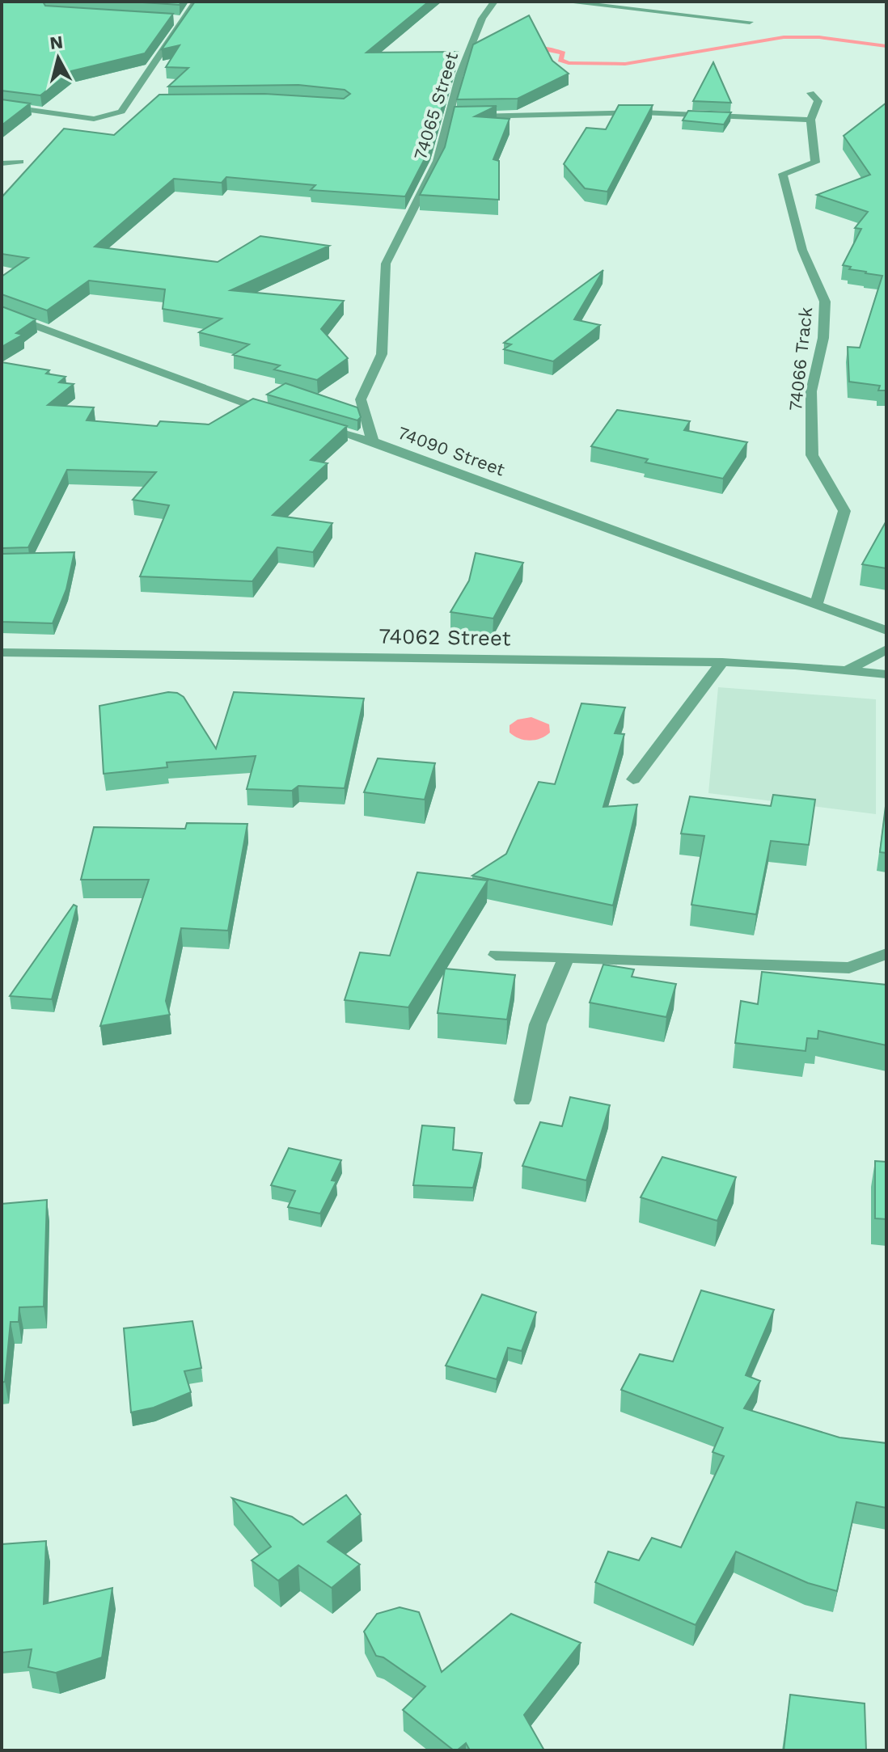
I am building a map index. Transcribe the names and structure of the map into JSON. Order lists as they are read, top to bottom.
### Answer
{
  "streets": {
    "street": [
      "74065 Street",
      "74066 Track",
      "74090 Street",
      "74062 Street"
    ]
  },
  "crossings": [
    ["74065 Street", "74090 Street"],
    ["74066 Track", "74090 Street"]
  ],
  "north": "top"
}
